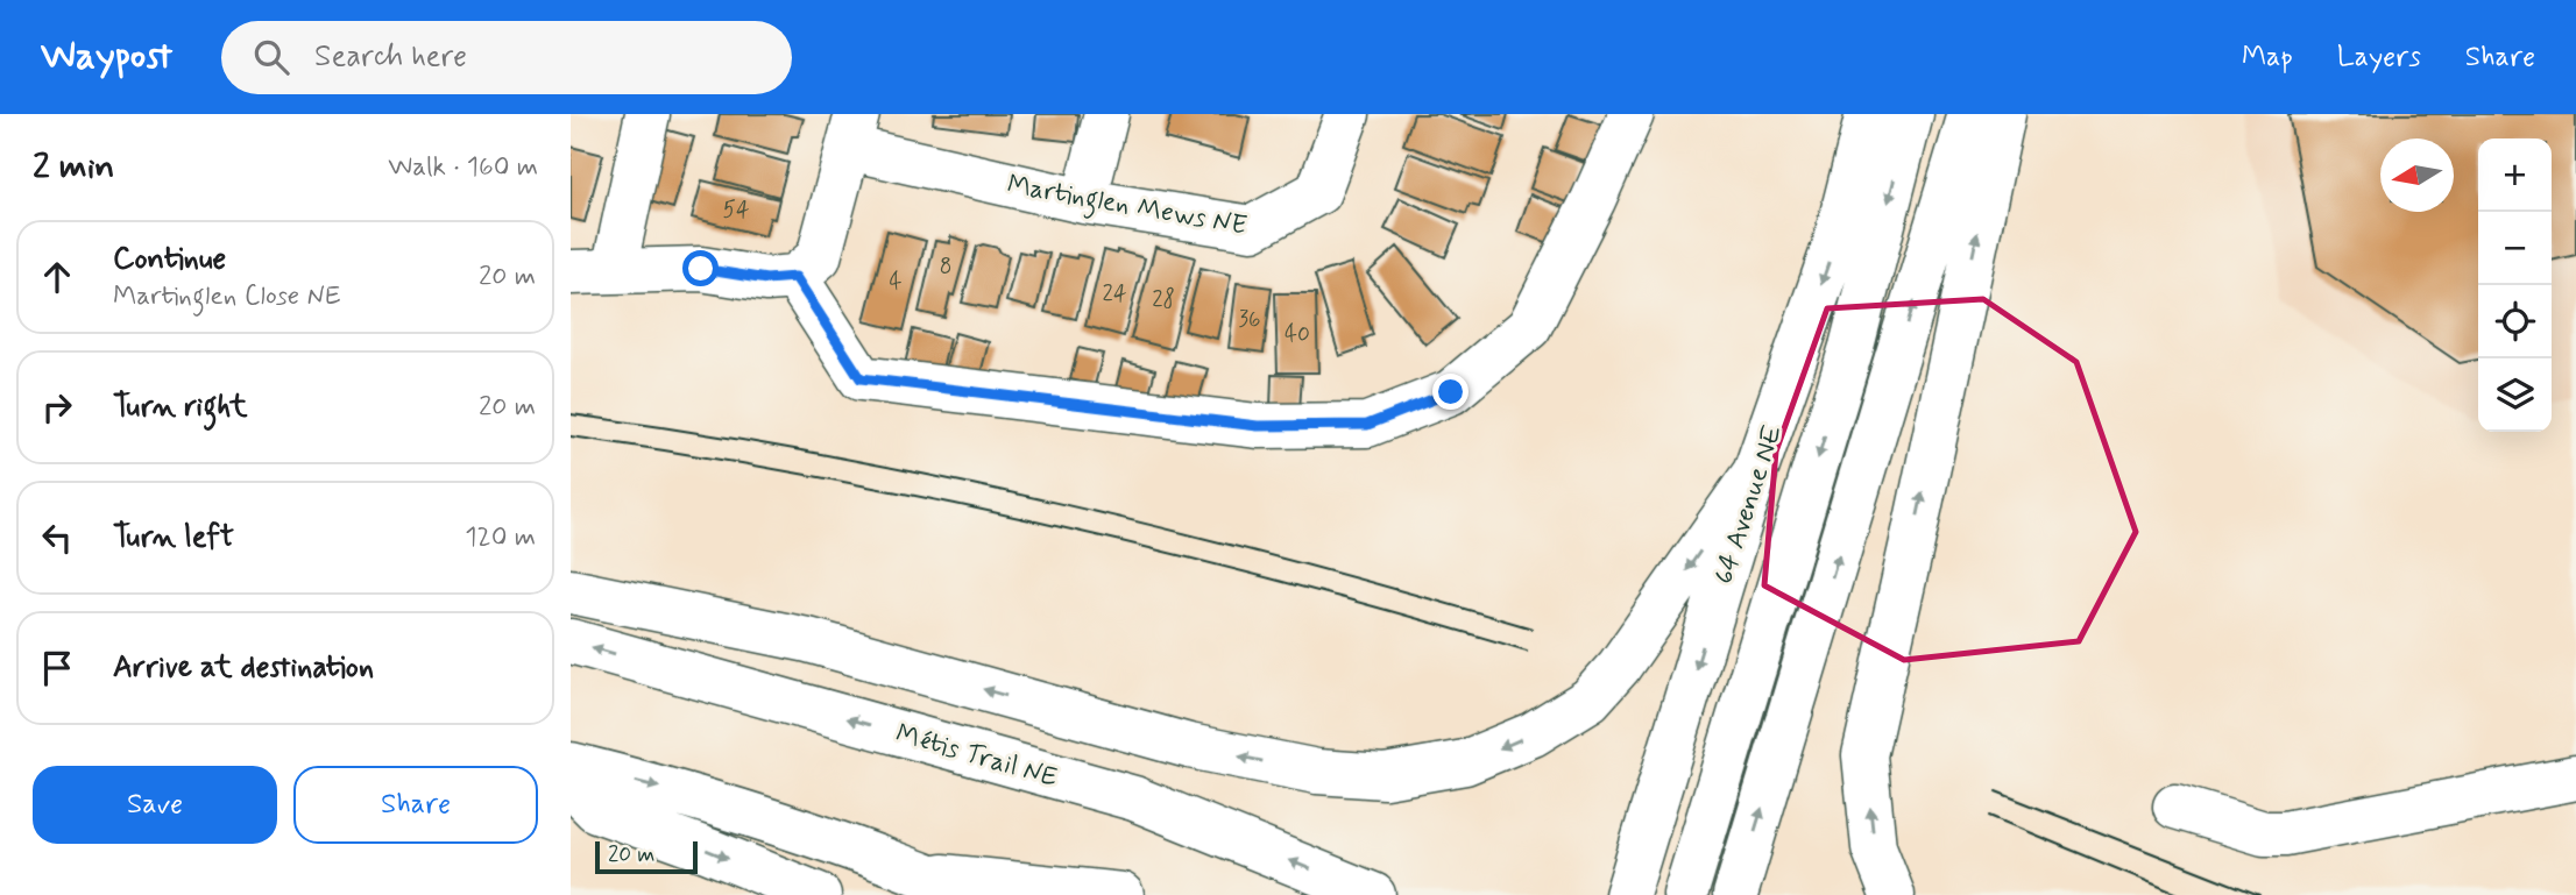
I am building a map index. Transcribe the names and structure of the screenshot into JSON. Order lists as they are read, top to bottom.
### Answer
{
  "streets": {
    "main road": ["Martinglen Mews NE", "64 Avenue NE", "Métis Trail NE"]
  },
  "house_numbers": [
    "54",
    "8",
    "4",
    "24",
    "28",
    "36",
    "40"
  ],
  "scale_bar": "20 m",
  "north": "left",
  "page": {
    "header": "Waypost",
    "search": "Search here",
    "nav": ["Map", "Layers", "Share"],
    "heading": ["2 min", "Walk · 160 m"],
    "map_buttons": ["+", "−"],
    "list": [
      ["Continue", "Martinglen Close NE", "20 m"],
      ["Turn right", "20 m"],
      ["Turn left", "120 m"],
      "Arrive at destination"
    ],
    "buttons": ["Save", "Share"],
    "scale": "20 m"
  }
}
